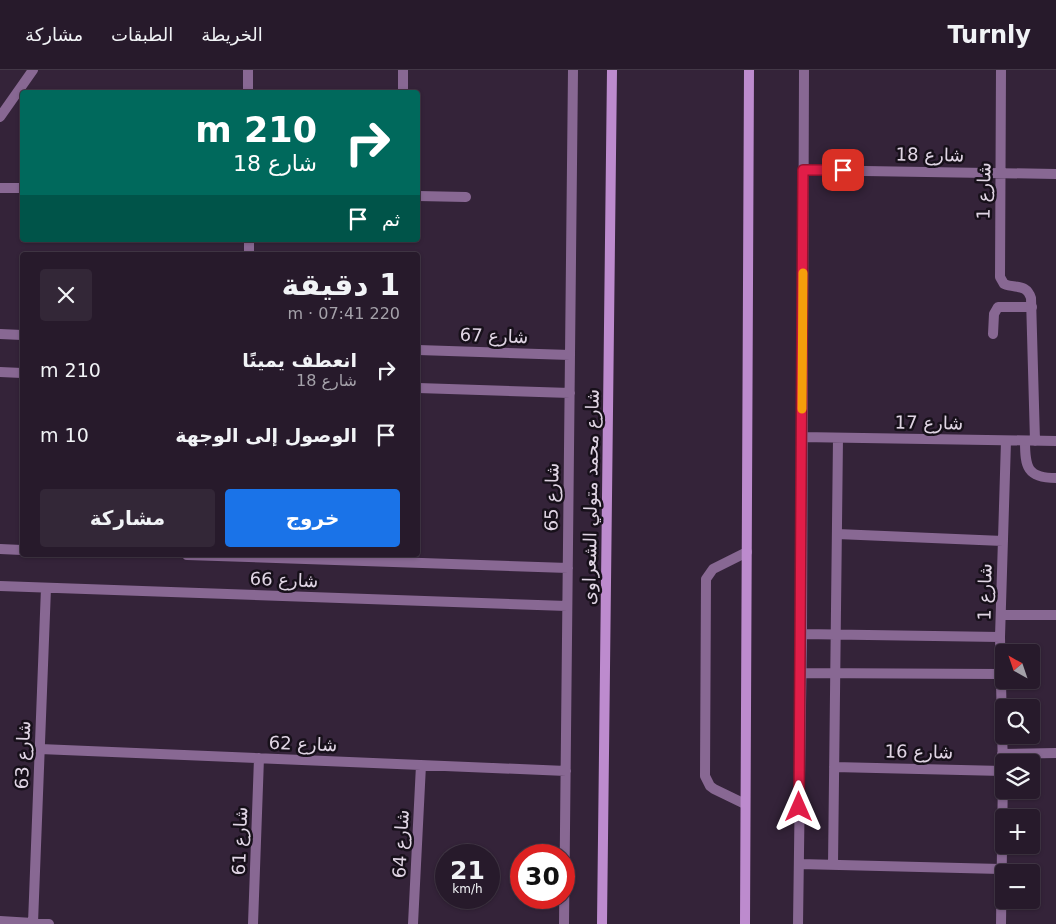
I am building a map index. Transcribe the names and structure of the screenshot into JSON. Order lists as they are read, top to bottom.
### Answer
{
  "streets": {
    "street": [
      "شارع 18",
      "شارع 1",
      "شارع 67",
      "شارع 17",
      "شارع 65",
      "شارع محمد متولي الشعراوى",
      "شارع 66",
      "شارع 62",
      "شارع 16",
      "شارع 63",
      "شارع 61",
      "شارع 64"
    ]
  },
  "crossings": [
    ["شارع 18", "شارع 1"],
    ["شارع 1", "شارع 17"],
    ["شارع 67", "شارع 65"],
    ["شارع 65", "شارع 66"],
    ["شارع 65", "شارع 62"],
    ["شارع 66", "شارع 63"],
    ["شارع 62", "شارع 63"],
    ["شارع 62", "شارع 61"],
    ["شارع 62", "شارع 64"]
  ],
  "north": "top left",
  "page": {
    "header": "Turnly",
    "nav": ["الخريطة", "الطبقات", "مشاركة"],
    "turn": ["210 m", "شارع 18"],
    "then": "ثم",
    "heading": ["1 دقيقة", "220 m · 07:41"],
    "list": [
      {
        "name": "انعطف يمينًا",
        "note": "شارع 18",
        "value": "210 m"
      },
      {
        "name": "الوصول إلى الوجهة",
        "value": "10 m"
      }
    ],
    "buttons": ["خروج", "مشاركة"],
    "map_buttons": ["+", "−"],
    "speed": "21 km/h",
    "limit": "30"
  }
}
